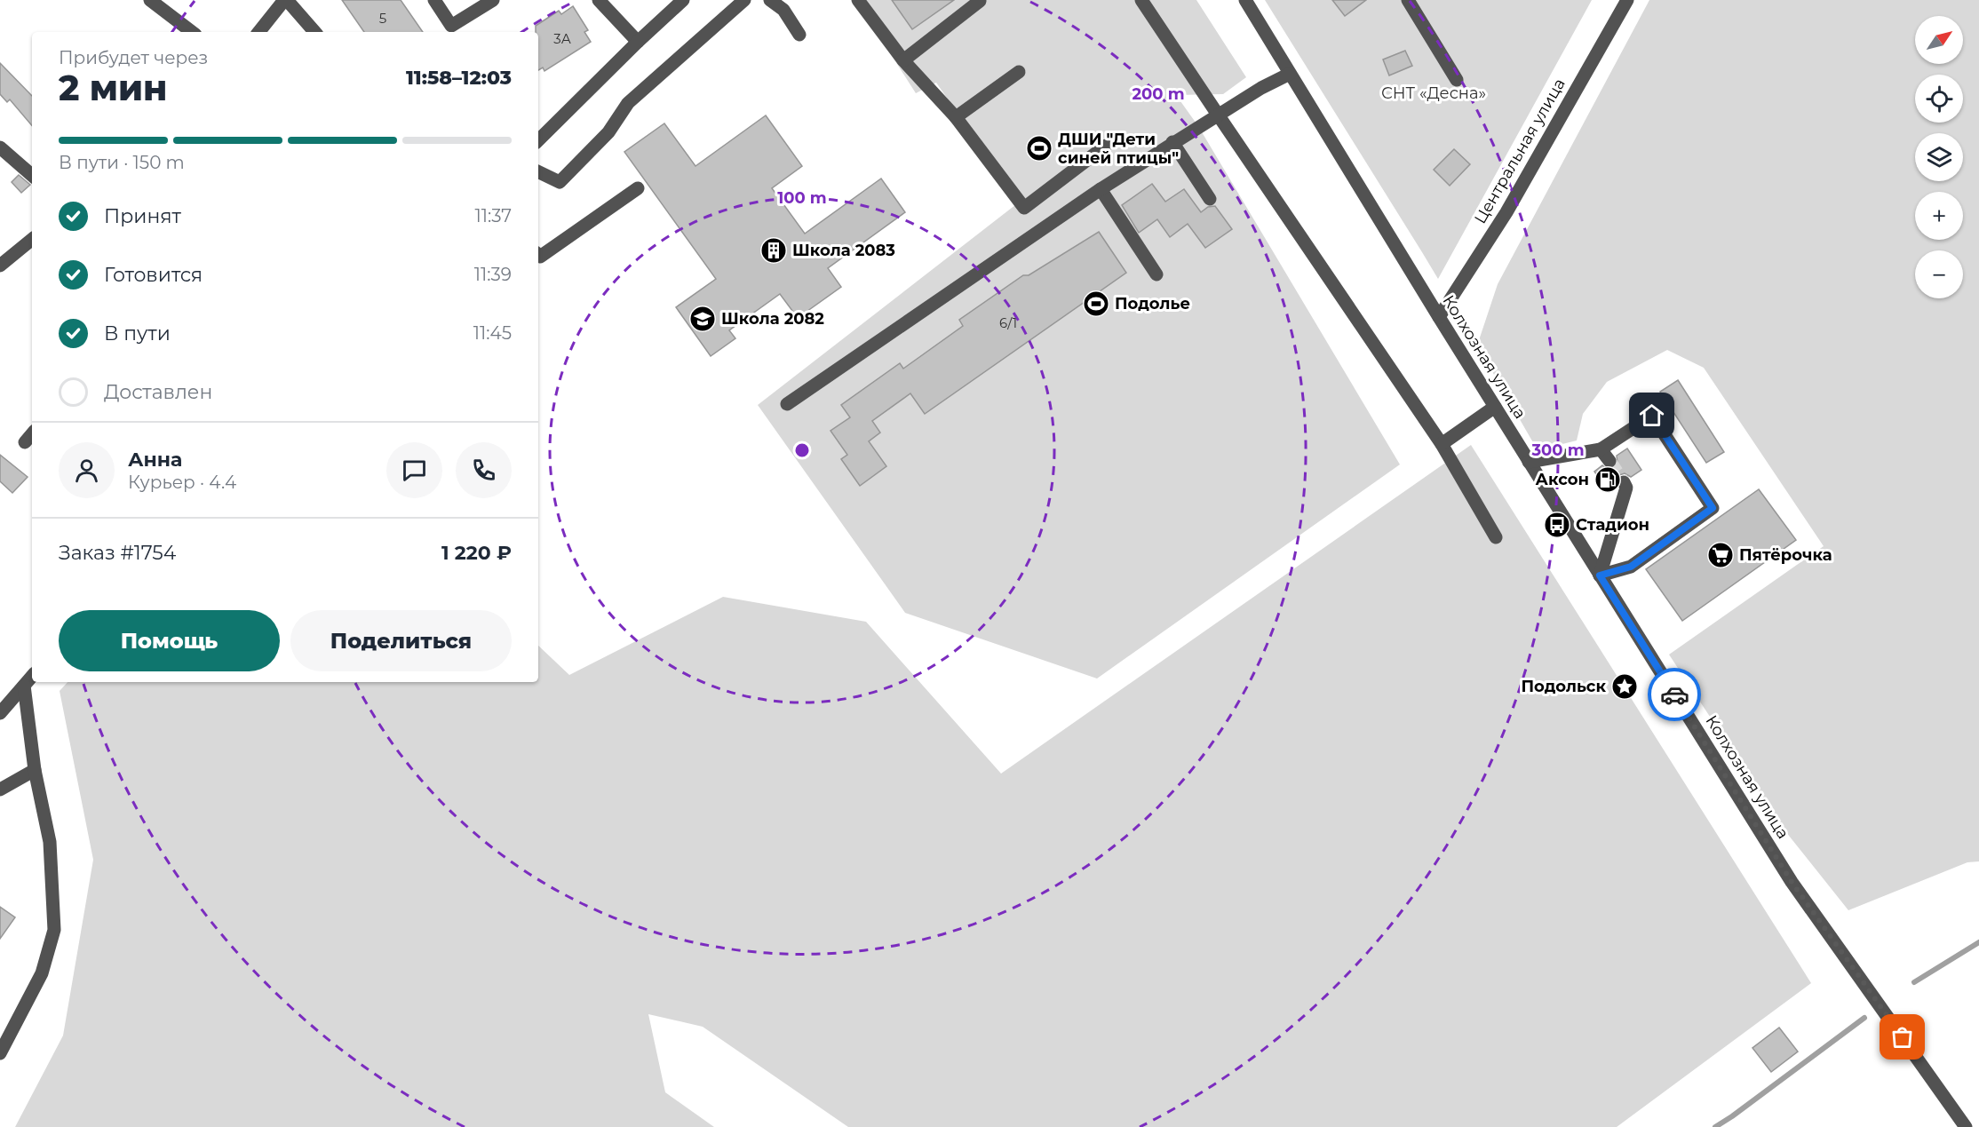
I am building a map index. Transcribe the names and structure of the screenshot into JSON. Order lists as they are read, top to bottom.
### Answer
{
  "streets": {
    "street": ["Центральная улица", "Колхозная улица"]
  },
  "crossings": [
    ["Центральная улица", "Колхозная улица"]
  ],
  "parks": ["СНТ «Десна»"],
  "places": {
    "sports": ["ДШИ \"Дети синей птицы\"", "Подолье"],
    "building": ["Школа 2083"],
    "school or university": ["Школа 2082"],
    "fuel station": ["Аксон"],
    "bus stop": ["Стадион"],
    "supermarket": ["Пятёрочка"],
    "place": ["Подольск"]
  },
  "house_numbers": ["5", "3А", "6/1"],
  "north": "top right",
  "page": {
    "map_buttons": ["+", "−"],
    "heading": ["2 мин", "Прибудет через", "11:58–12:03"],
    "panel": [
      "Анна",
      "Курьер · 4.4",
      "Заказ #1754",
      "1 220 ₽"
    ],
    "bar": "В пути · 150 m",
    "list": [
      ["Принят", "11:37"],
      ["Готовится", "11:39"],
      ["В пути", "11:45"],
      "Доставлен"
    ],
    "buttons": ["Помощь", "Поделиться"]
  },
  "rings": ["200 m", "100 m", "300 m"]
}
